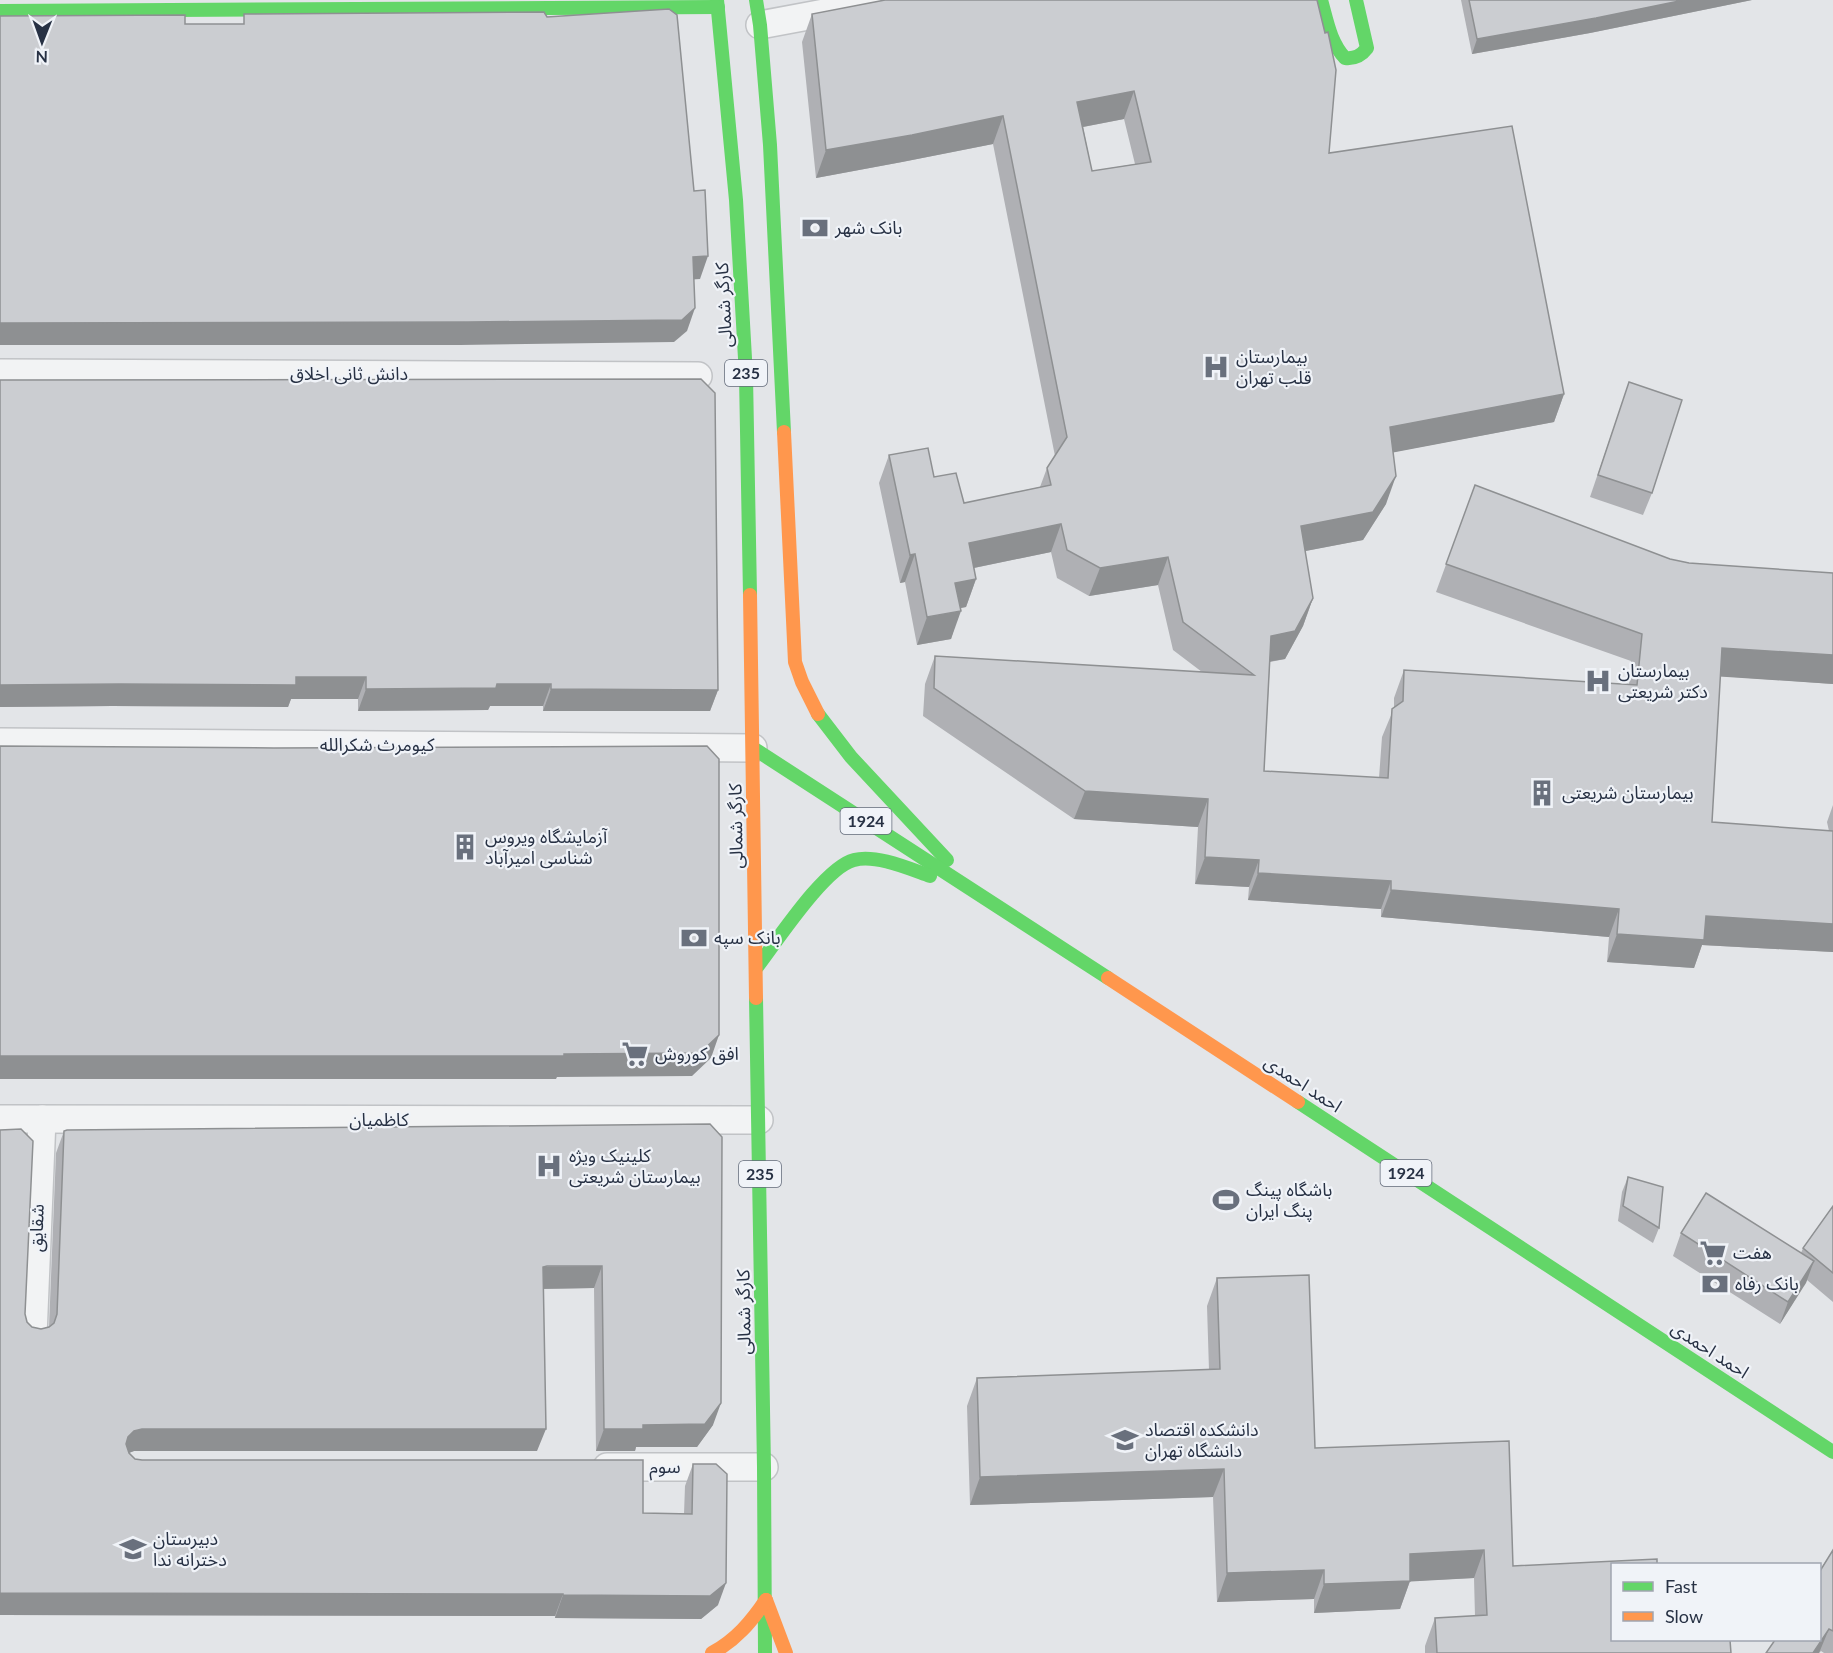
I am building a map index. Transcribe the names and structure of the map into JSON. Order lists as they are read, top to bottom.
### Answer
{
  "streets": {
    "main road": [
      "کارگر شمالی",
      "235",
      "1924",
      "احمد احمدی"
    ],
    "street": [
      "دانش ثانی اخلاق",
      "کیومرث شکرالله",
      "کاظمیان",
      "شقایق",
      "سوم"
    ]
  },
  "crossings": [
    ["کارگر شمالی", "کیومرث شکرالله"],
    ["کارگر شمالی", "احمد احمدی"],
    ["کارگر شمالی", "کاظمیان"],
    ["کارگر شمالی", "سوم"],
    ["کیومرث شکرالله", "احمد احمدی"],
    ["کاظمیان", "شقایق"]
  ],
  "places": {
    "bank": ["بانک شهر", "بانک سپه", "بانک رفاه"],
    "hospital": ["بیمارستان قلب تهران", "بیمارستان دکتر شریعتی", "کلینیک ویژه بیمارستان شریعتی"],
    "building": ["بیمارستان شریعتی", "آزمایشگاه ویروس شناسی امیرآباد"],
    "supermarket": ["افق کوروش", "هفت"],
    "sports": ["باشگاه پینگ پنگ ایران"],
    "school or university": ["دانشکده اقتصاد دانشگاه تهران", "دبیرستان دخترانه ندا"]
  },
  "legend": ["Fast", "Slow"],
  "north": "bottom"
}
